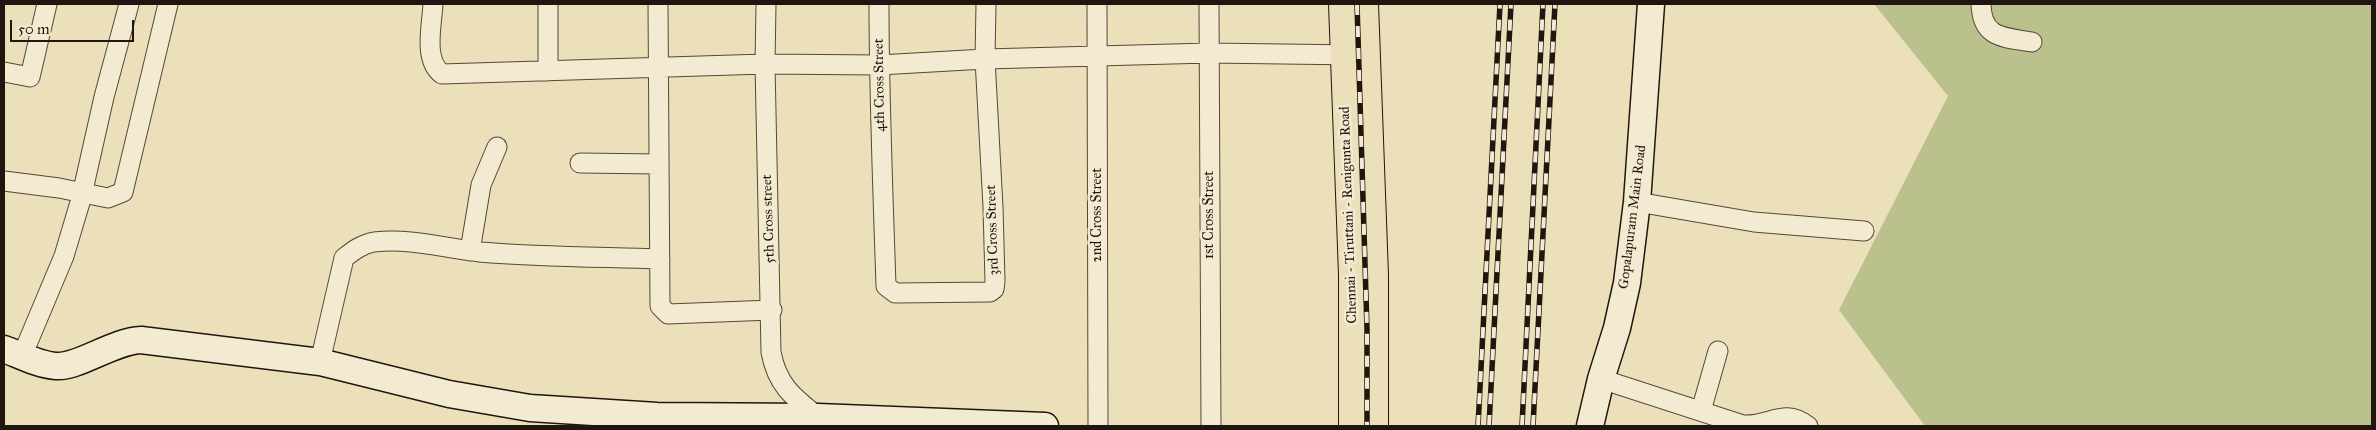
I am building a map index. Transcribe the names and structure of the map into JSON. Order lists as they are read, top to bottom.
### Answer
{
  "streets": {
    "highway": ["Chennai - Tiruttani - Renigunta Road"],
    "street": [
      "4th Cross Street",
      "2nd Cross Street",
      "1st Cross Street",
      "Gopalapuram Main Road",
      "5th Cross street",
      "3rd Cross Street"
    ]
  },
  "crossings": [
    ["4th Cross Street", "3rd Cross Street"]
  ],
  "scale_bar": "50 m"
}
